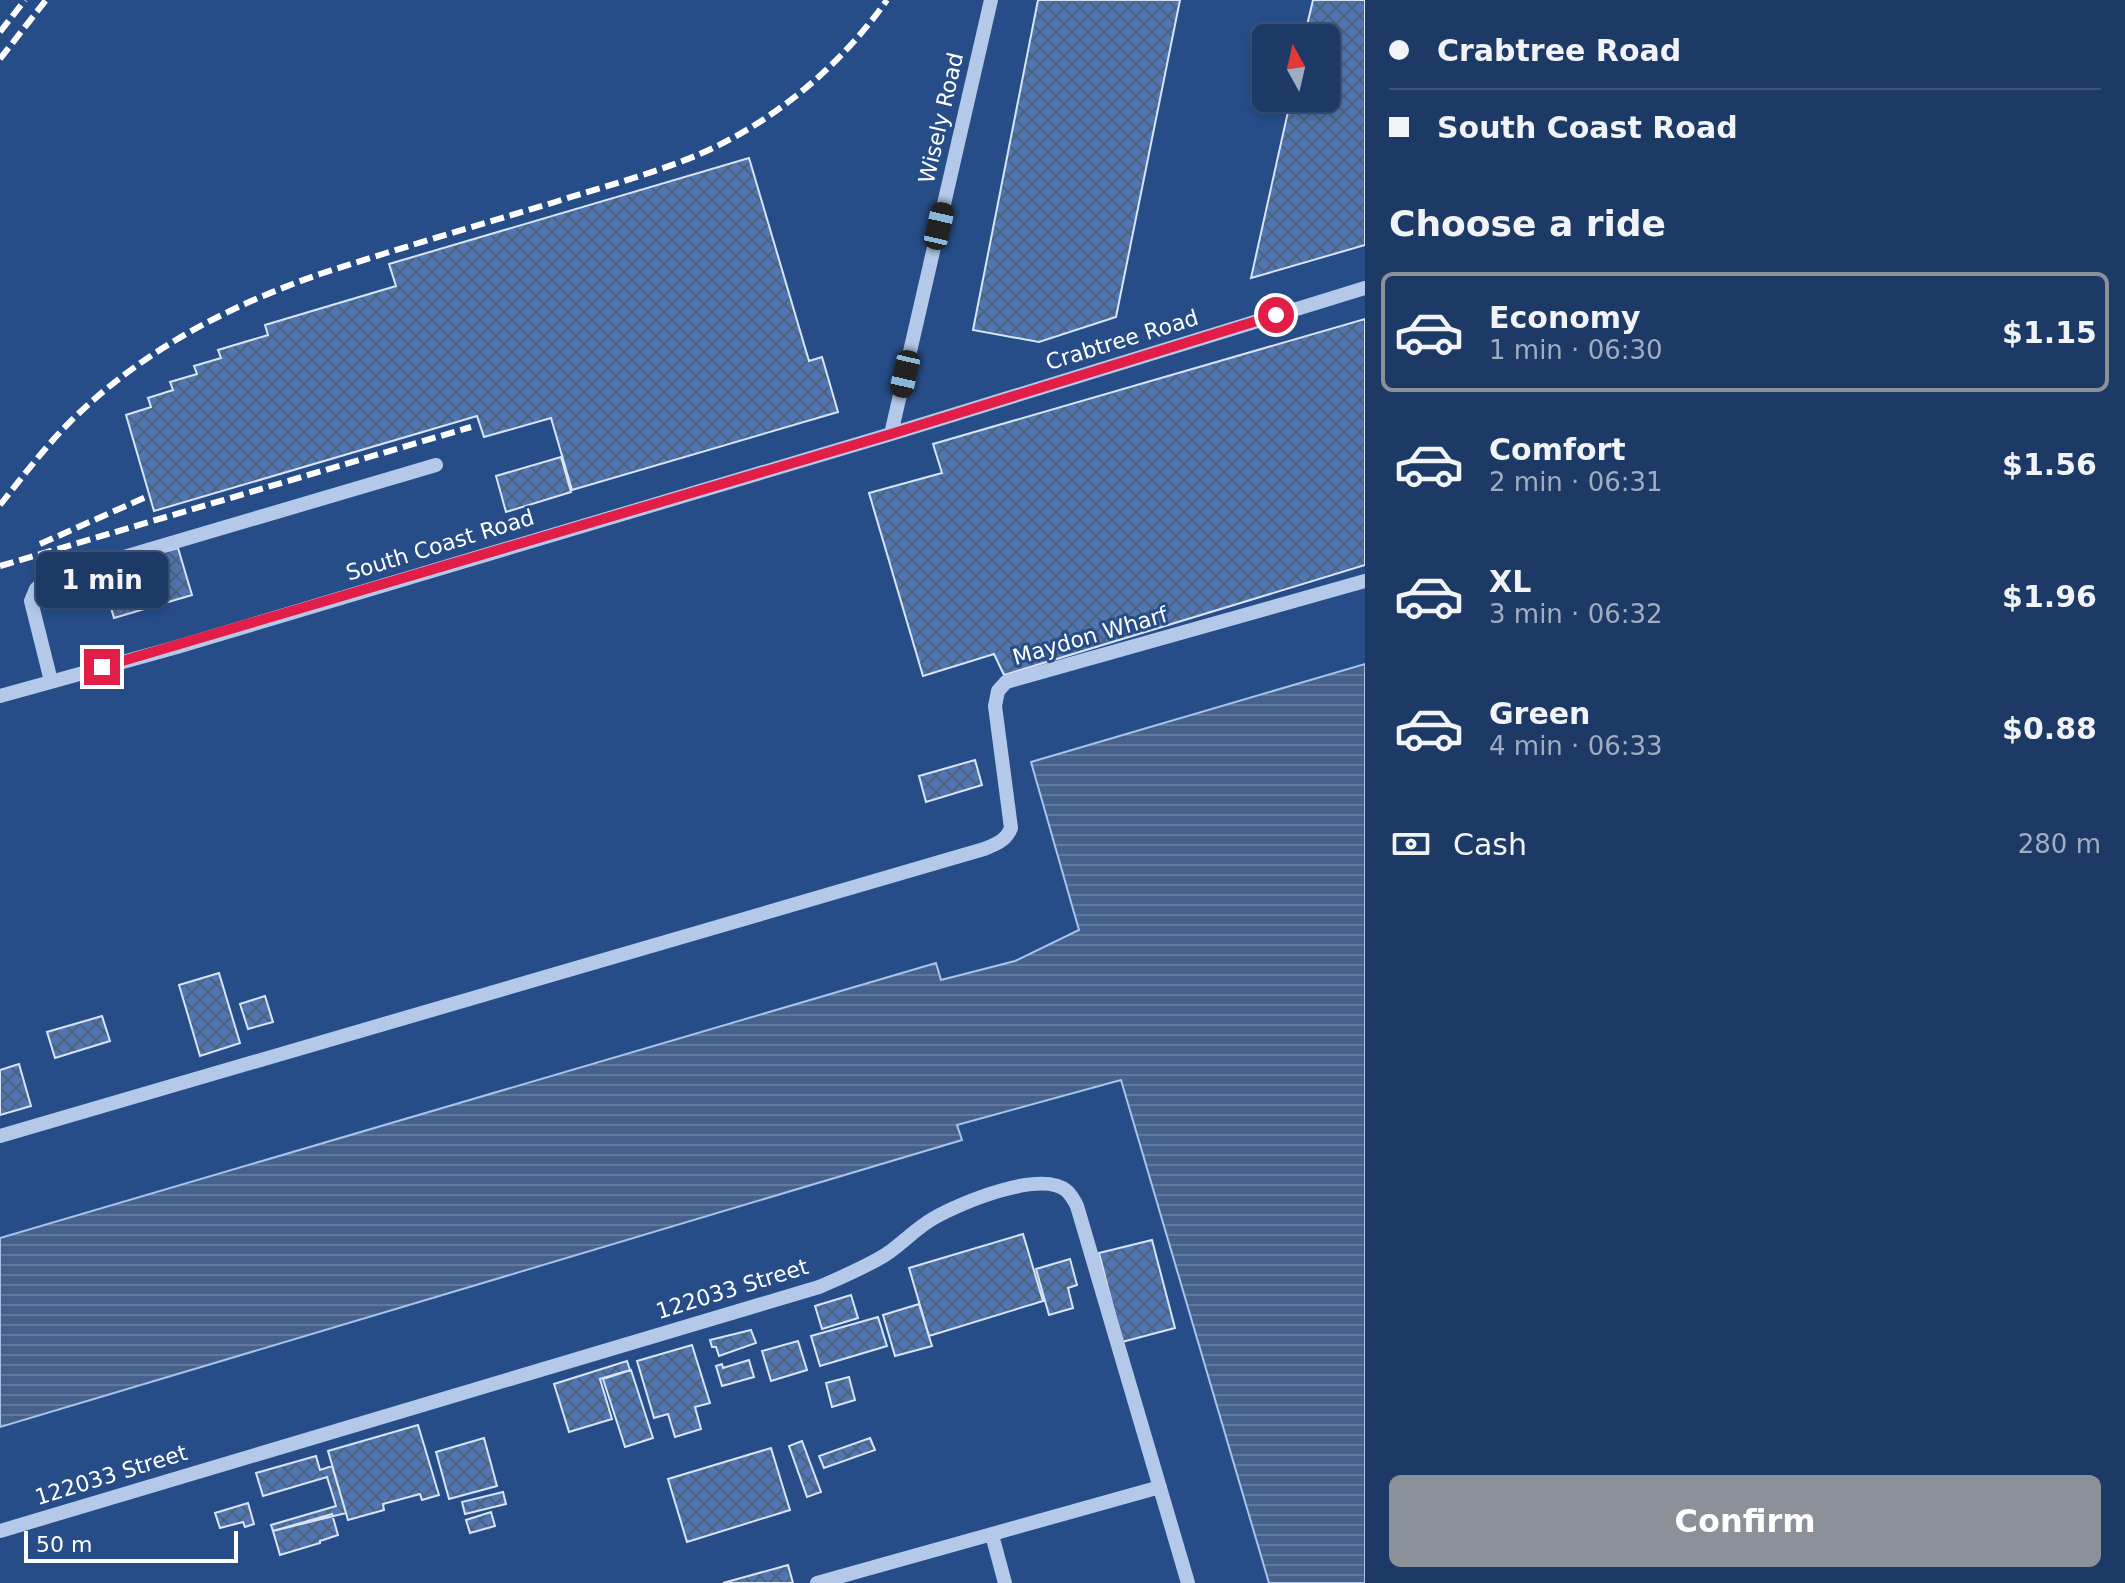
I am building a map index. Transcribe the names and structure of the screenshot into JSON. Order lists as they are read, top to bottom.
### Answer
{
  "streets": {
    "street": [
      "Wisely Road",
      "Crabtree Road",
      "South Coast Road",
      "Maydon Wharf",
      "122033 Street"
    ]
  },
  "crossings": [
    ["Wisely Road", "Crabtree Road"],
    ["Wisely Road", "South Coast Road"],
    ["Crabtree Road", "South Coast Road"]
  ],
  "scale_bar": "50 m",
  "north": "top",
  "page": {
    "banner": ["Crabtree Road", "South Coast Road"],
    "heading": "Choose a ride",
    "list": [
      {
        "name": "Economy",
        "note": "1 min · 06:30",
        "value": "$1.15"
      },
      {
        "name": "Comfort",
        "note": "2 min · 06:31",
        "value": "$1.56"
      },
      {
        "name": "XL",
        "note": "3 min · 06:32",
        "value": "$1.96"
      },
      {
        "name": "Green",
        "note": "4 min · 06:33",
        "value": "$0.88"
      }
    ],
    "bubble": "1 min",
    "pay": ["Cash", "280 m"],
    "buttons": "Confirm",
    "scale": "50 m"
  }
}
